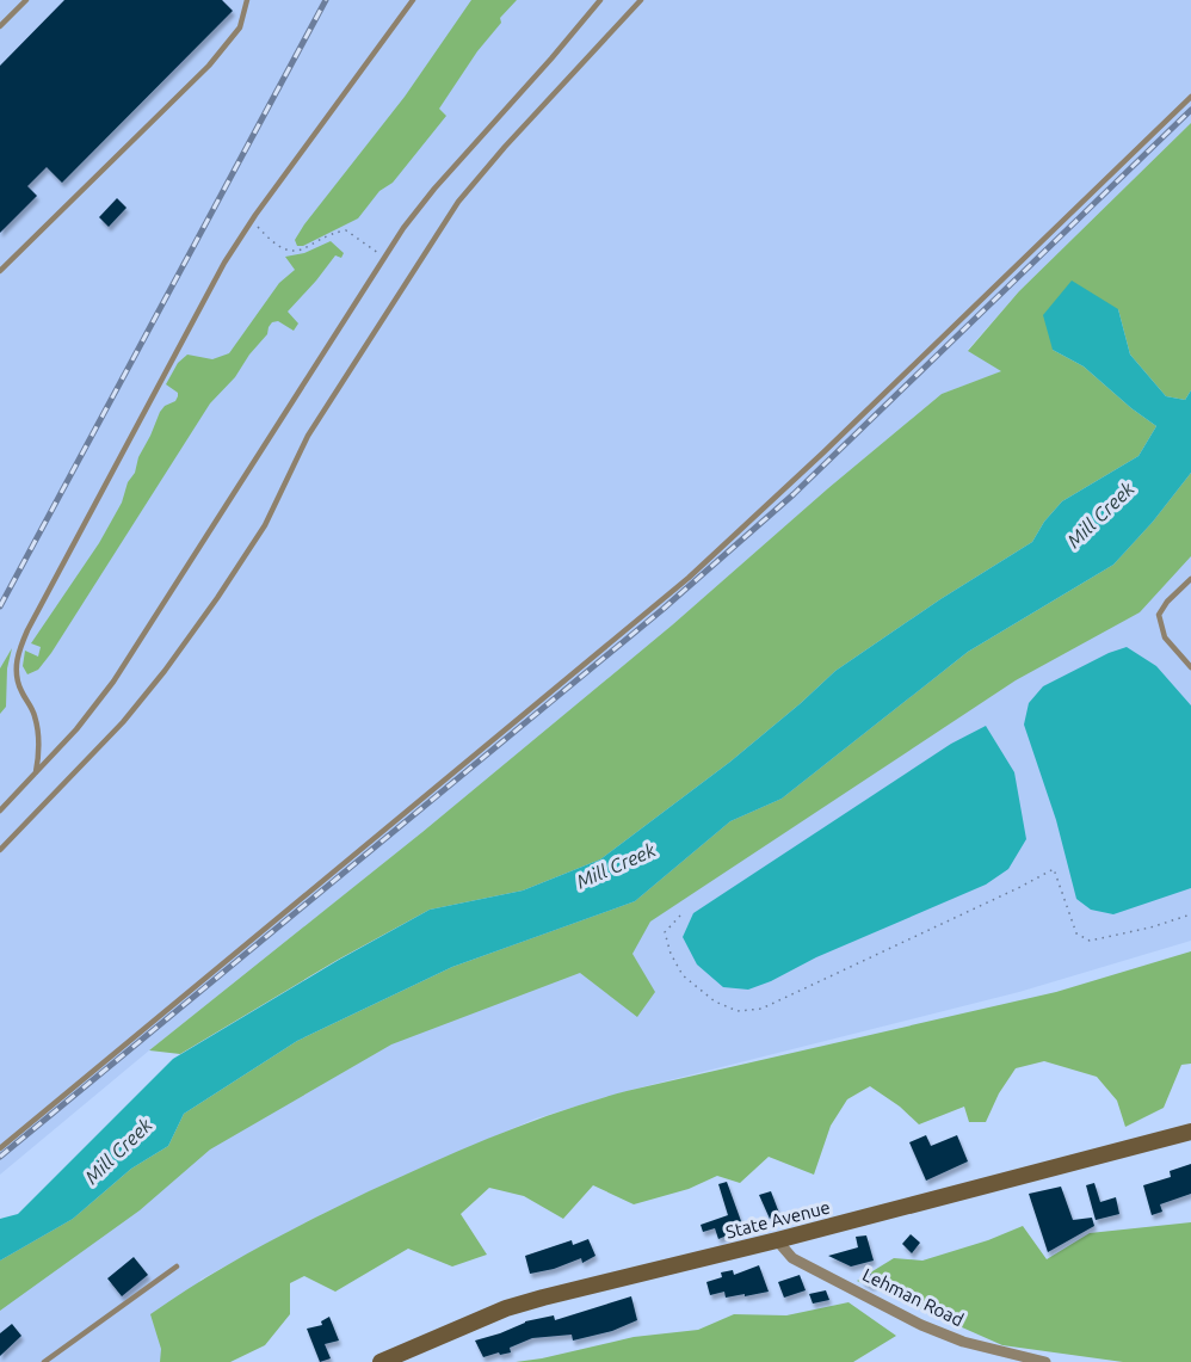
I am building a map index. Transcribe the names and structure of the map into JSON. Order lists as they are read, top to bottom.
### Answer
{
  "streets": {
    "main road": ["State Avenue"],
    "street": ["Lehman Road"]
  },
  "crossings": [
    ["State Avenue", "Lehman Road"]
  ],
  "water": ["Mill Creek"]
}
